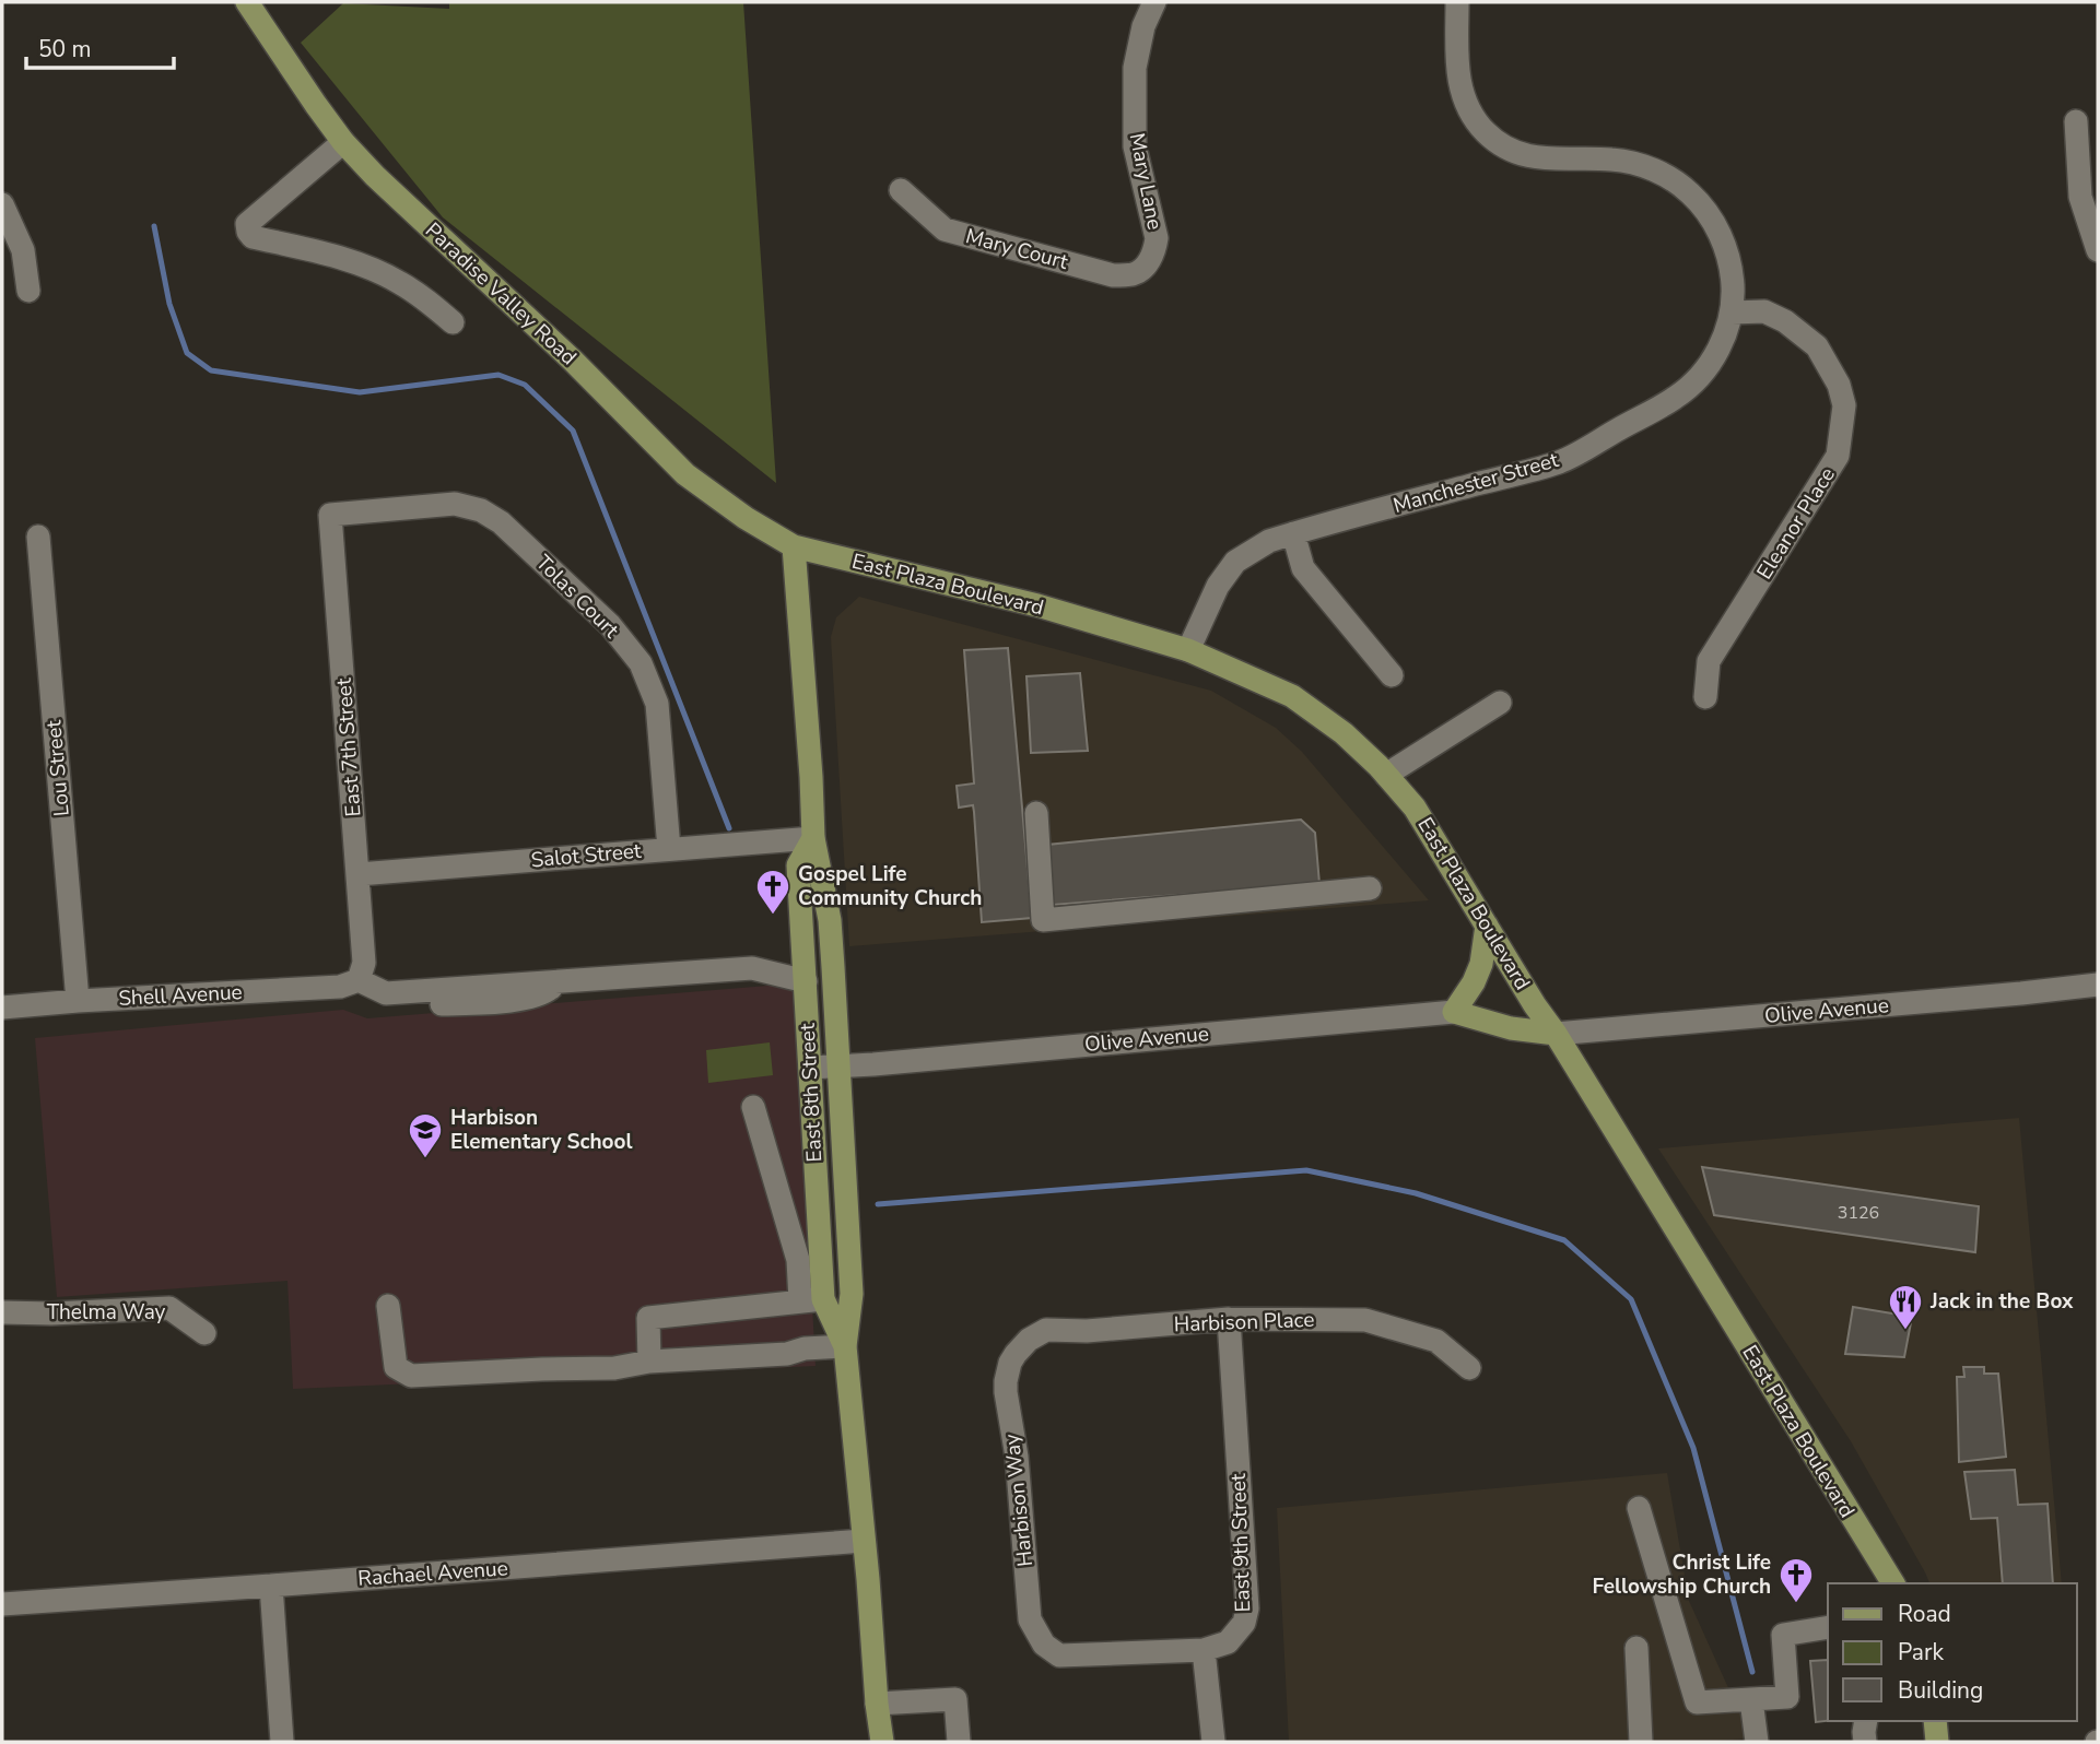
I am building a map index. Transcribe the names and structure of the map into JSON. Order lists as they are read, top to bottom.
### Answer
{
  "streets": {
    "main road": ["Paradise Valley Road", "East Plaza Boulevard", "East 8th Street"],
    "street": [
      "Mary Lane",
      "Mary Court",
      "Manchester Street",
      "Eleanor Place",
      "Tolas Court",
      "East 7th Street",
      "Lou Street",
      "Salot Street",
      "Shell Avenue",
      "Olive Avenue",
      "Thelma Way",
      "Harbison Place",
      "Harbison Way",
      "East 9th Street",
      "Rachael Avenue"
    ]
  },
  "crossings": [
    ["Mary Lane", "Mary Court"],
    ["Paradise Valley Road", "East Plaza Boulevard"],
    ["Paradise Valley Road", "East 8th Street"],
    ["Manchester Street", "Eleanor Place"],
    ["Manchester Street", "East Plaza Boulevard"],
    ["East Plaza Boulevard", "Olive Avenue"],
    ["East Plaza Boulevard", "East 8th Street"],
    ["Tolas Court", "East 7th Street"],
    ["Tolas Court", "Salot Street"],
    ["East 7th Street", "Salot Street"],
    ["East 7th Street", "Shell Avenue"],
    ["Lou Street", "Shell Avenue"],
    ["Salot Street", "East 8th Street"],
    ["Olive Avenue", "East 8th Street"],
    ["East 8th Street", "Rachael Avenue"],
    ["Harbison Place", "Harbison Way"],
    ["Harbison Place", "East 9th Street"],
    ["Harbison Way", "East 9th Street"]
  ],
  "places": {
    "church": ["Gospel Life Community Church", "Christ Life Fellowship Church"],
    "school or university": ["Harbison Elementary School"],
    "restaurant": ["Jack in the Box"]
  },
  "house_numbers": ["3126"],
  "legend": ["Road", "Park", "Building"],
  "scale_bar": "50 m"
}
